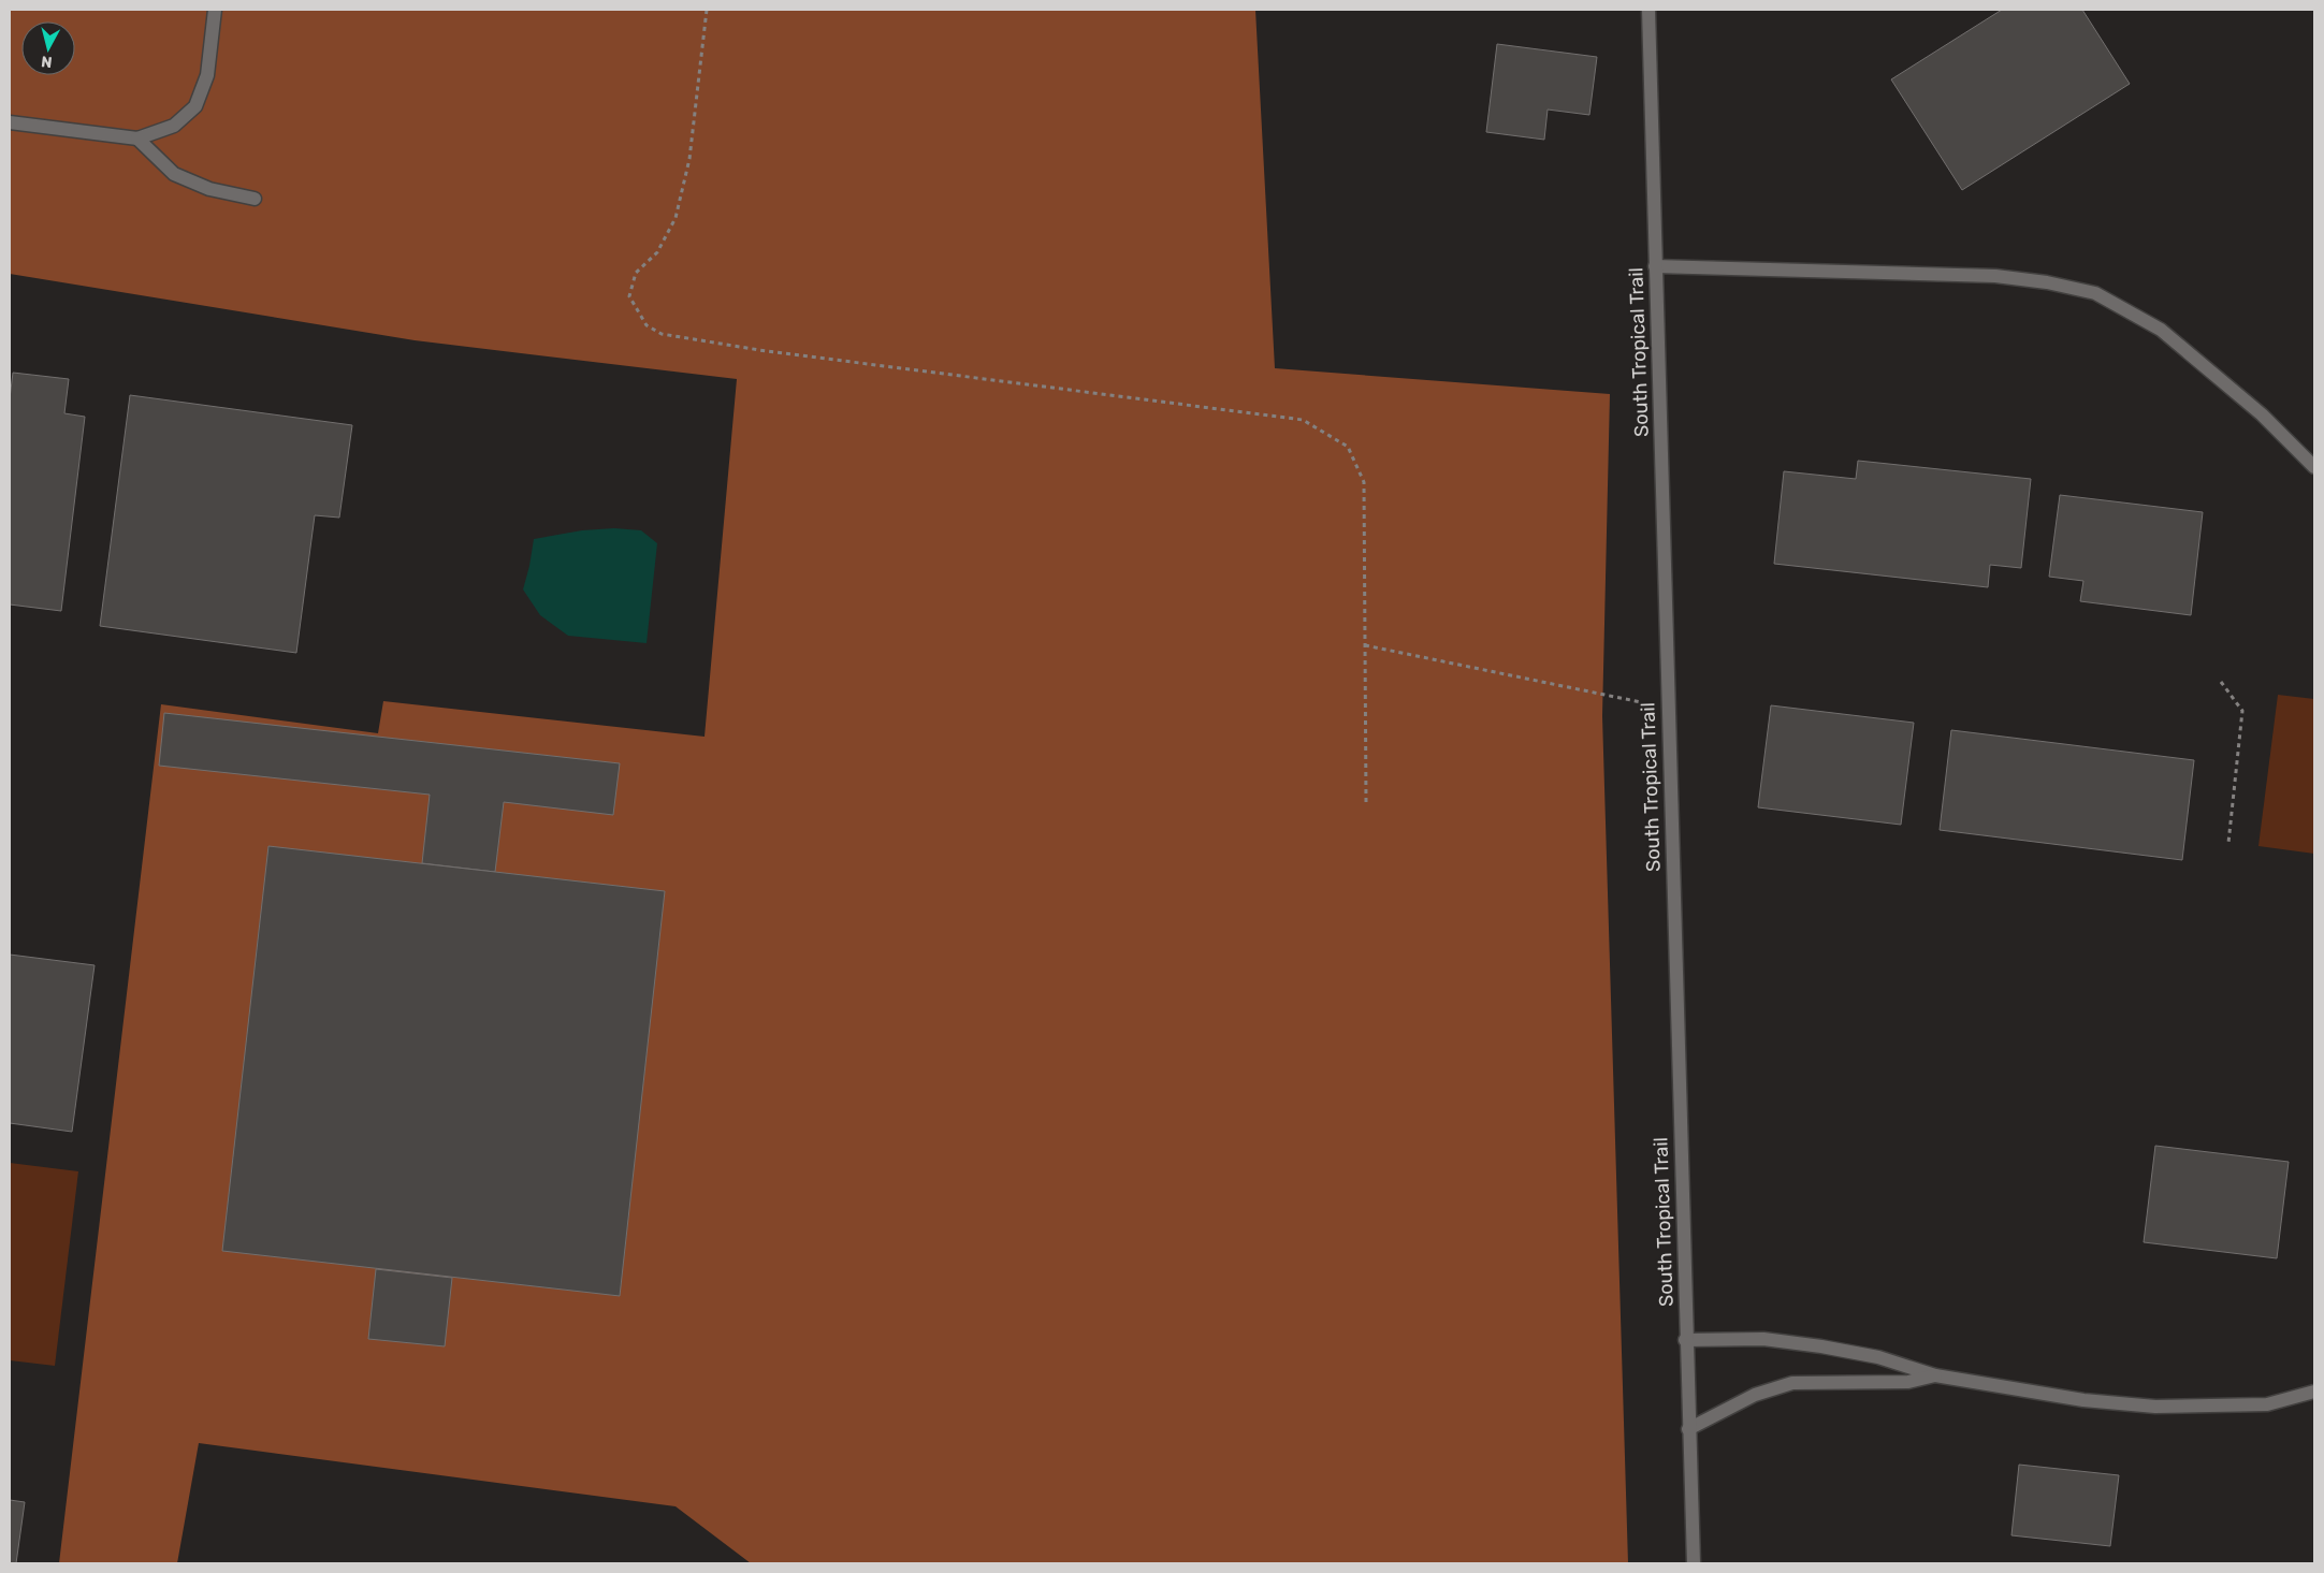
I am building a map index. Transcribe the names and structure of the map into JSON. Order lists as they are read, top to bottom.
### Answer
{
  "streets": {
    "street": ["South Tropical Trail"]
  },
  "north": "bottom"
}
